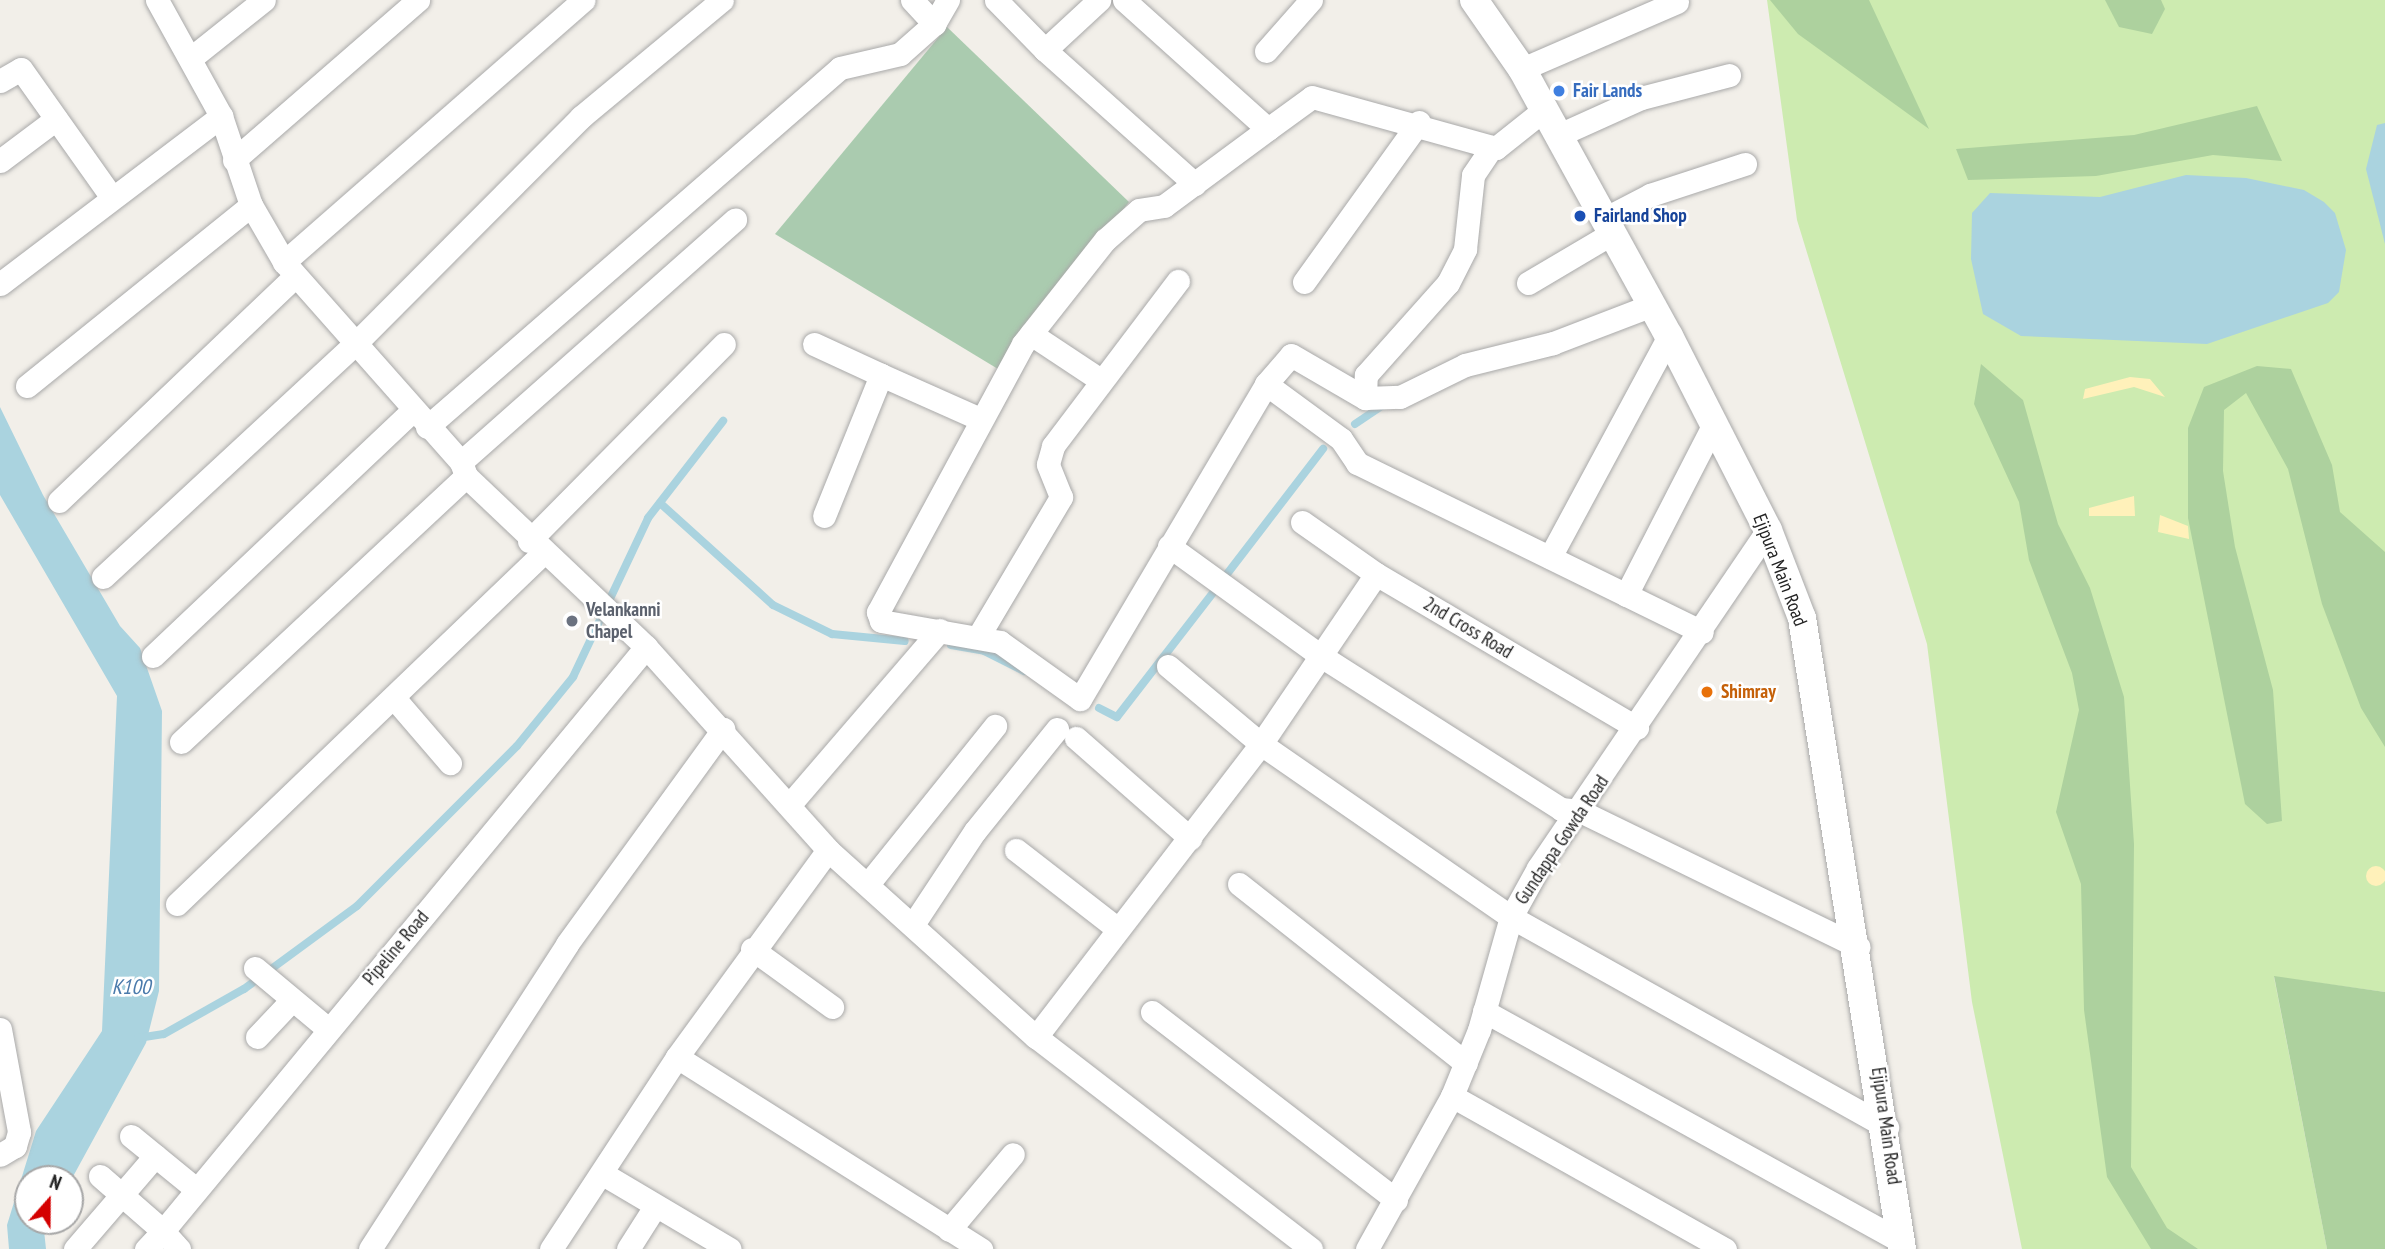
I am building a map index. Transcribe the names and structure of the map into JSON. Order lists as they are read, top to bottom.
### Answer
{
  "streets": {
    "street": [
      "Ejipura Main Road",
      "2nd Cross Road",
      "Gundappa Gowda Road",
      "Pipeline Road"
    ]
  },
  "crossings": [
    ["Ejipura Main Road", "Gundappa Gowda Road"],
    ["2nd Cross Road", "Gundappa Gowda Road"]
  ],
  "water": ["K100"],
  "places": [
    "Fair Lands",
    "Fairland Shop",
    "Velankanni Chapel",
    "Shimray"
  ],
  "north": "top"
}
